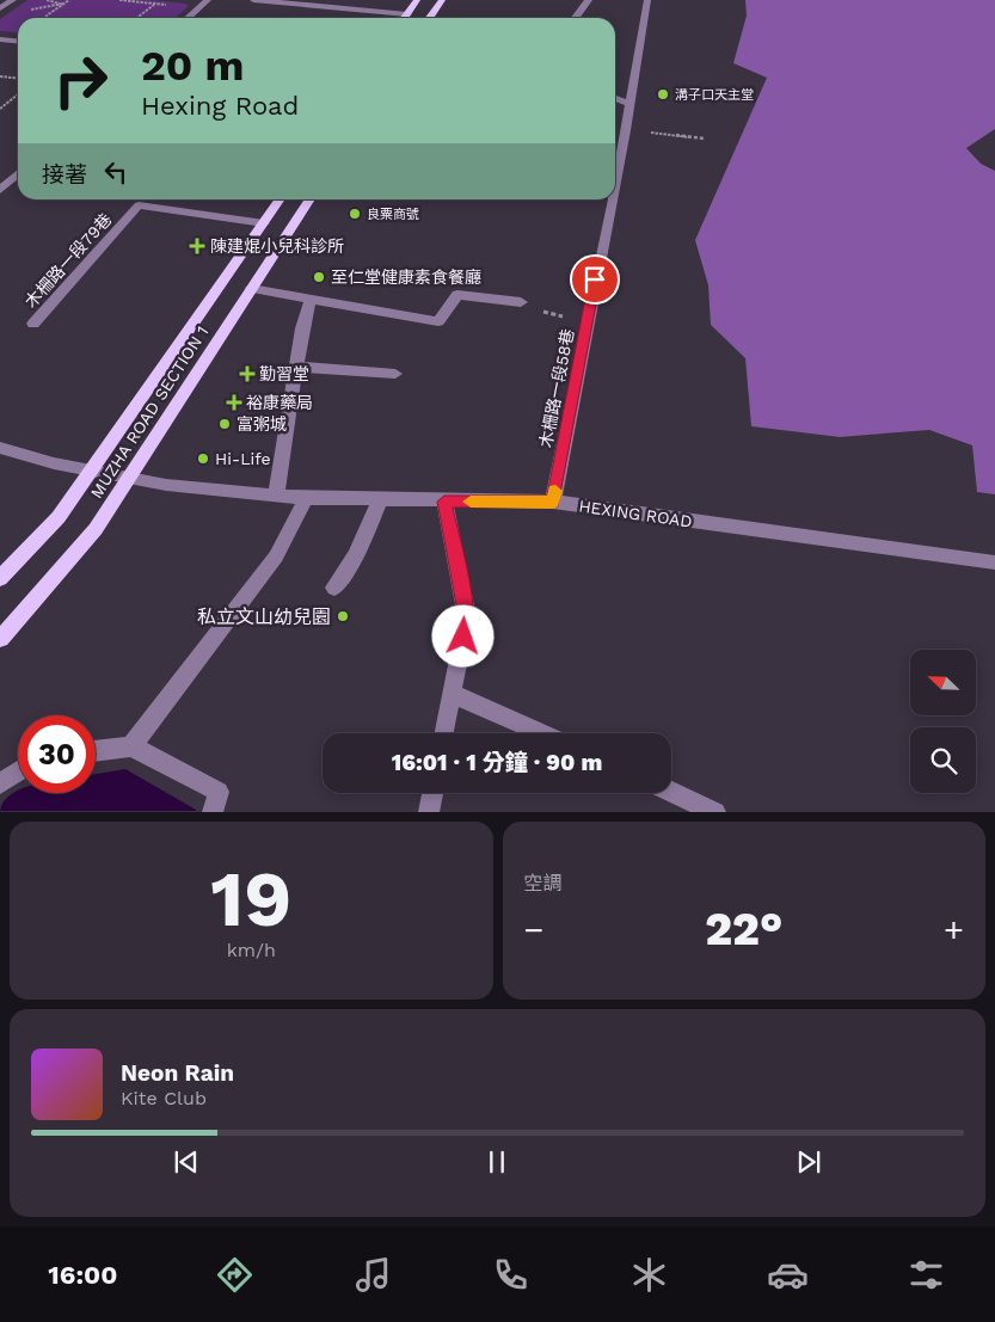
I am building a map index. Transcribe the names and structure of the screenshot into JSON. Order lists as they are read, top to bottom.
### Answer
{
  "streets": {
    "main road": ["MUZHA ROAD SECTION 1"],
    "street": ["木柵路一段79巷", "木柵路一段58巷", "HEXING ROAD"]
  },
  "crossings": [
    ["木柵路一段58巷", "HEXING ROAD"],
    ["MUZHA ROAD SECTION 1", "HEXING ROAD"]
  ],
  "places": {
    "other": [
      "溝子口天主堂",
      "良粟商號",
      "至仁堂健康素食餐廳",
      "富粥城",
      "Hi-Life",
      "私立文山幼兒園"
    ],
    "health": ["陳建焜小兒科診所", "勤習堂", "裕康藥局"]
  },
  "north": "top left",
  "page": {
    "turn": ["20 m", "Hexing Road"],
    "then": "接著",
    "limit": "30",
    "trip": "16:01 · 1 分鐘 · 90 m",
    "tile": [
      ["19", "km/h"],
      "空調"
    ],
    "heat": ["−", "22°", "+"],
    "song": ["Neon Rain", "Kite Club"],
    "tabs": "16:00"
  }
}
